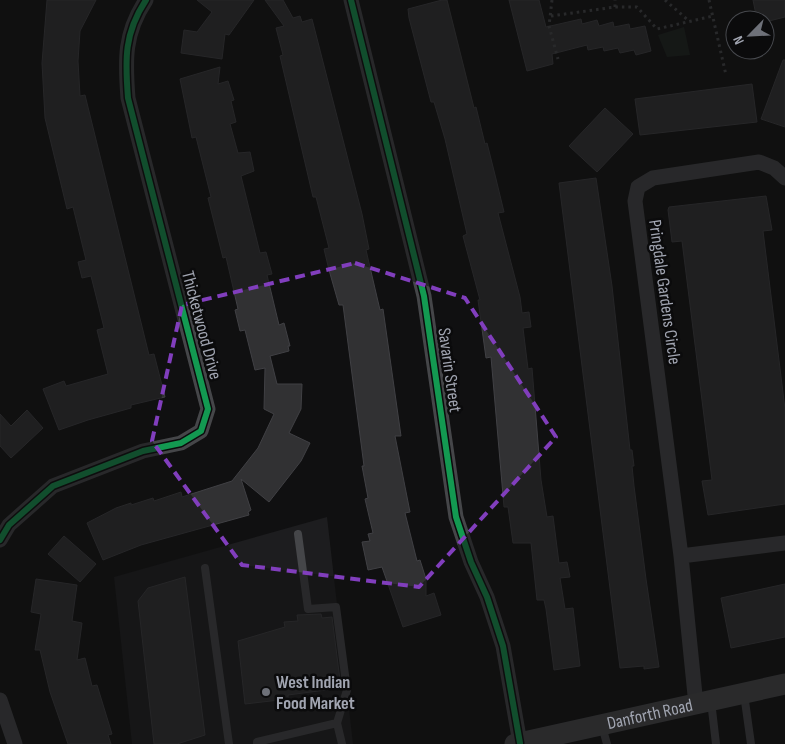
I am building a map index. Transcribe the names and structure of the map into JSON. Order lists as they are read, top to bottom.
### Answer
{
  "streets": {
    "main road": ["Danforth Road"],
    "street": ["Pringdale Gardens Circle", "Thicketwood Drive", "Savarin Street"]
  },
  "crossings": [
    ["Pringdale Gardens Circle", "Danforth Road"],
    ["Savarin Street", "Danforth Road"]
  ],
  "places": ["West Indian Food Market"],
  "north": "bottom left"
}
